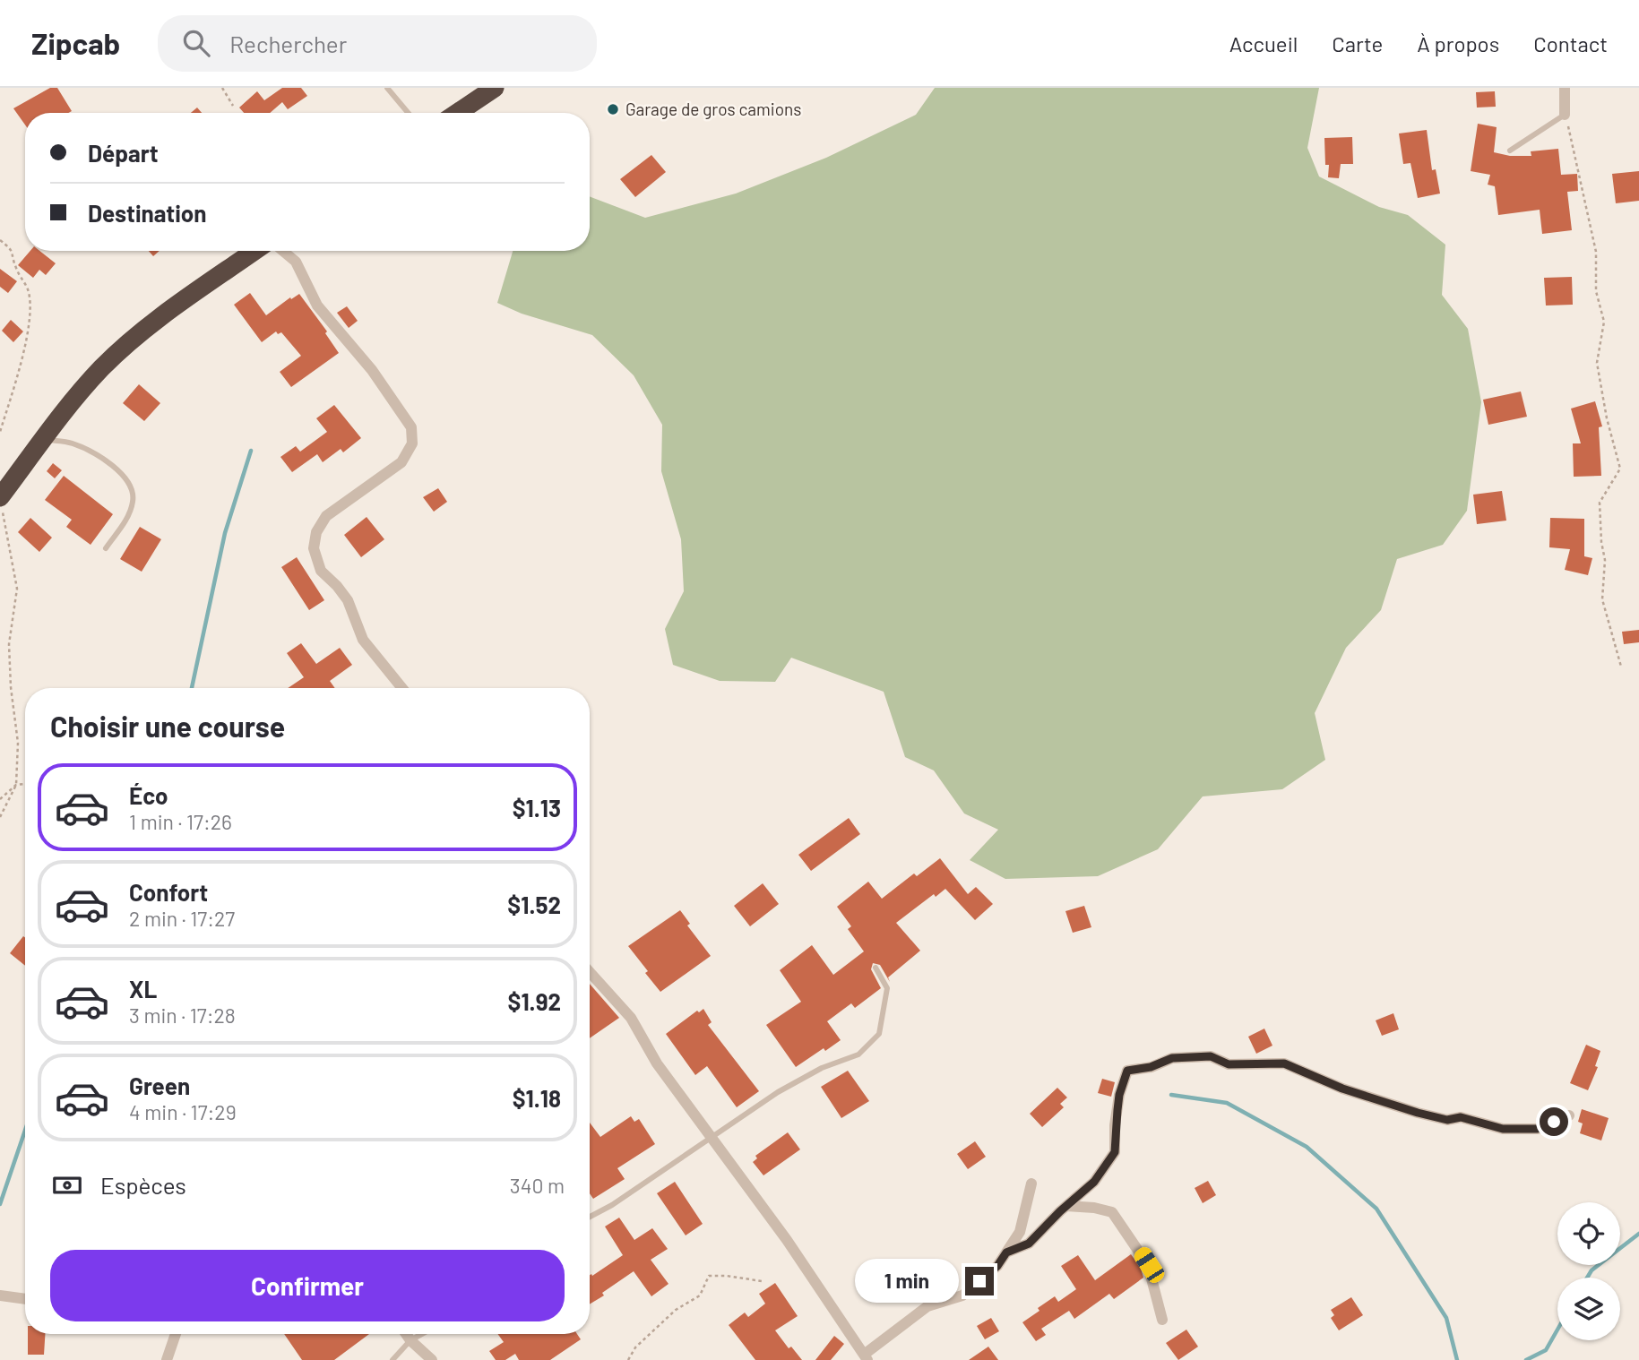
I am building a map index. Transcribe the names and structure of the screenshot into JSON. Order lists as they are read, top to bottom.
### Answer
{
  "places": ["Garage de gros camions"],
  "page": {
    "header": "Zipcab",
    "search": "Rechercher",
    "nav": [
      "Accueil",
      "Carte",
      "À propos",
      "Contact"
    ],
    "banner": ["Départ", "Destination"],
    "heading": "Choisir une course",
    "list": [
      {
        "name": "Éco",
        "note": "1 min · 17:26",
        "value": "$1.13"
      },
      {
        "name": "Confort",
        "note": "2 min · 17:27",
        "value": "$1.52"
      },
      {
        "name": "XL",
        "note": "3 min · 17:28",
        "value": "$1.92"
      },
      {
        "name": "Green",
        "note": "4 min · 17:29",
        "value": "$1.18"
      }
    ],
    "pay": ["Espèces", "340 m"],
    "buttons": "Confirmer",
    "bubble": "1 min"
  }
}
